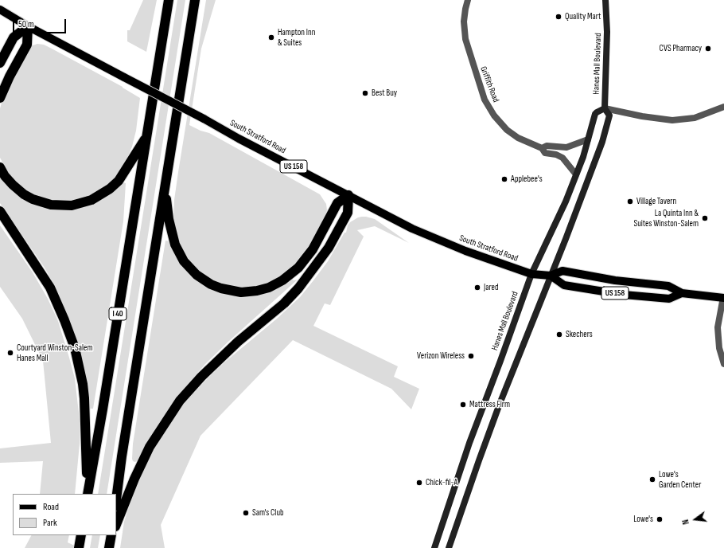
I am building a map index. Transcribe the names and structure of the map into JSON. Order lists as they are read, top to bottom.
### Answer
{
  "streets": {
    "highway": ["I 40"],
    "main road": ["Hanes Mall Boulevard", "South Stratford Road", "US 158"],
    "street": ["Griffith Road"]
  },
  "crossings": [
    ["Hanes Mall Boulevard", "Griffith Road"],
    ["Hanes Mall Boulevard", "South Stratford Road"]
  ],
  "places": [
    "Quality Mart",
    "Hampton Inn & Suites",
    "CVS Pharmacy",
    "Best Buy",
    "Applebee's",
    "Village Tavern",
    "La Quinta Inn & Suites Winston-Salem",
    "Jared",
    "Skechers",
    "Courtyard Winston-Salem Hanes Mall",
    "Verizon Wireless",
    "Mattress Firm",
    "Lowe's Garden Center",
    "Chick-fil-A",
    "Sam's Club",
    "Lowe's"
  ],
  "legend": ["Road", "Park"],
  "scale_bar": "50 m",
  "north": "left"
}
